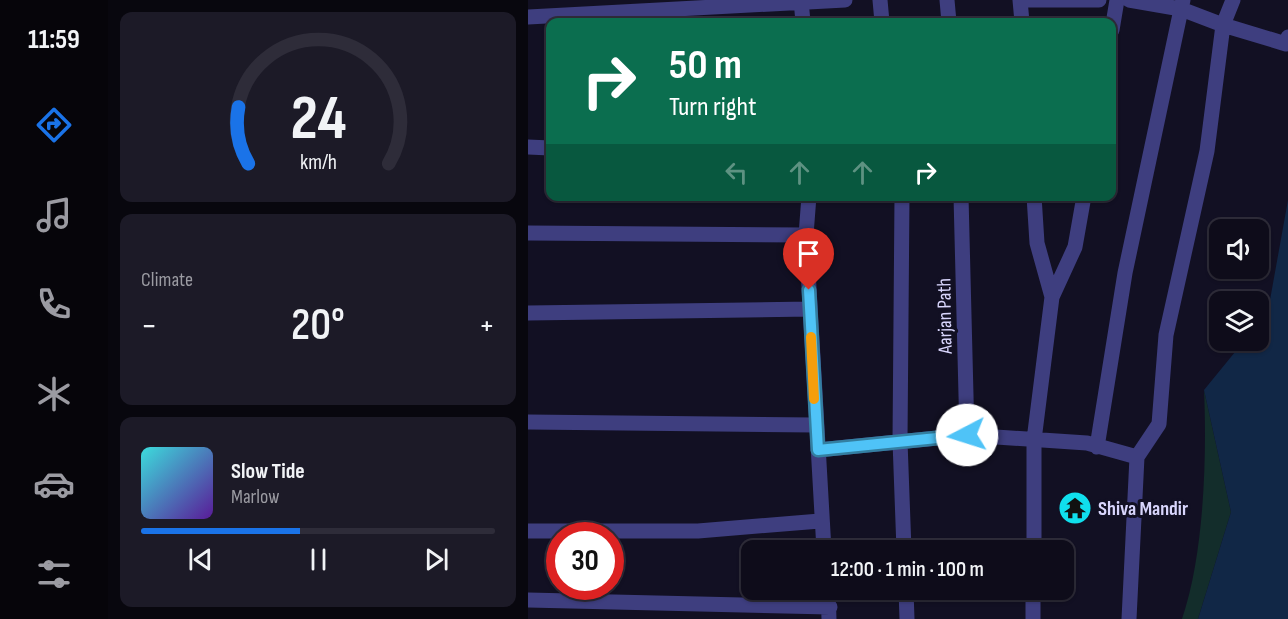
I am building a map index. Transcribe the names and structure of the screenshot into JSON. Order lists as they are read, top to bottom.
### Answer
{
  "streets": {
    "street": ["Aarjan Path"]
  },
  "places": {
    "temple": ["Shiva Mandir"]
  },
  "page": {
    "tabs": "11:59",
    "turn": ["50 m", "Turn right"],
    "tile": "Climate",
    "heat": ["−", "20°", "+"],
    "song": ["Slow Tide", "Marlow"],
    "limit": "30",
    "trip": "12:00 · 1 min · 100 m",
    "gauge": ["24", "km/h"]
  }
}
